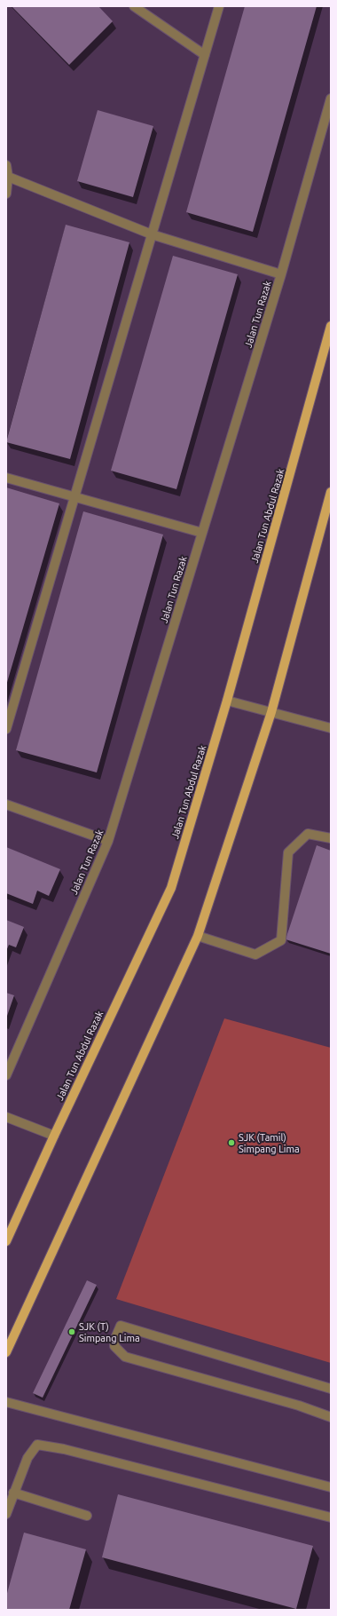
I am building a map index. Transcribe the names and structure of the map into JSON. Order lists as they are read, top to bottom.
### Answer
{
  "streets": {
    "main road": ["Jalan Tun Abdul Razak"],
    "street": ["Jalan Tun Razak"]
  },
  "places": ["SJK (Tamil) Simpang Lima", "SJK (T) Simpang Lima"]
}
